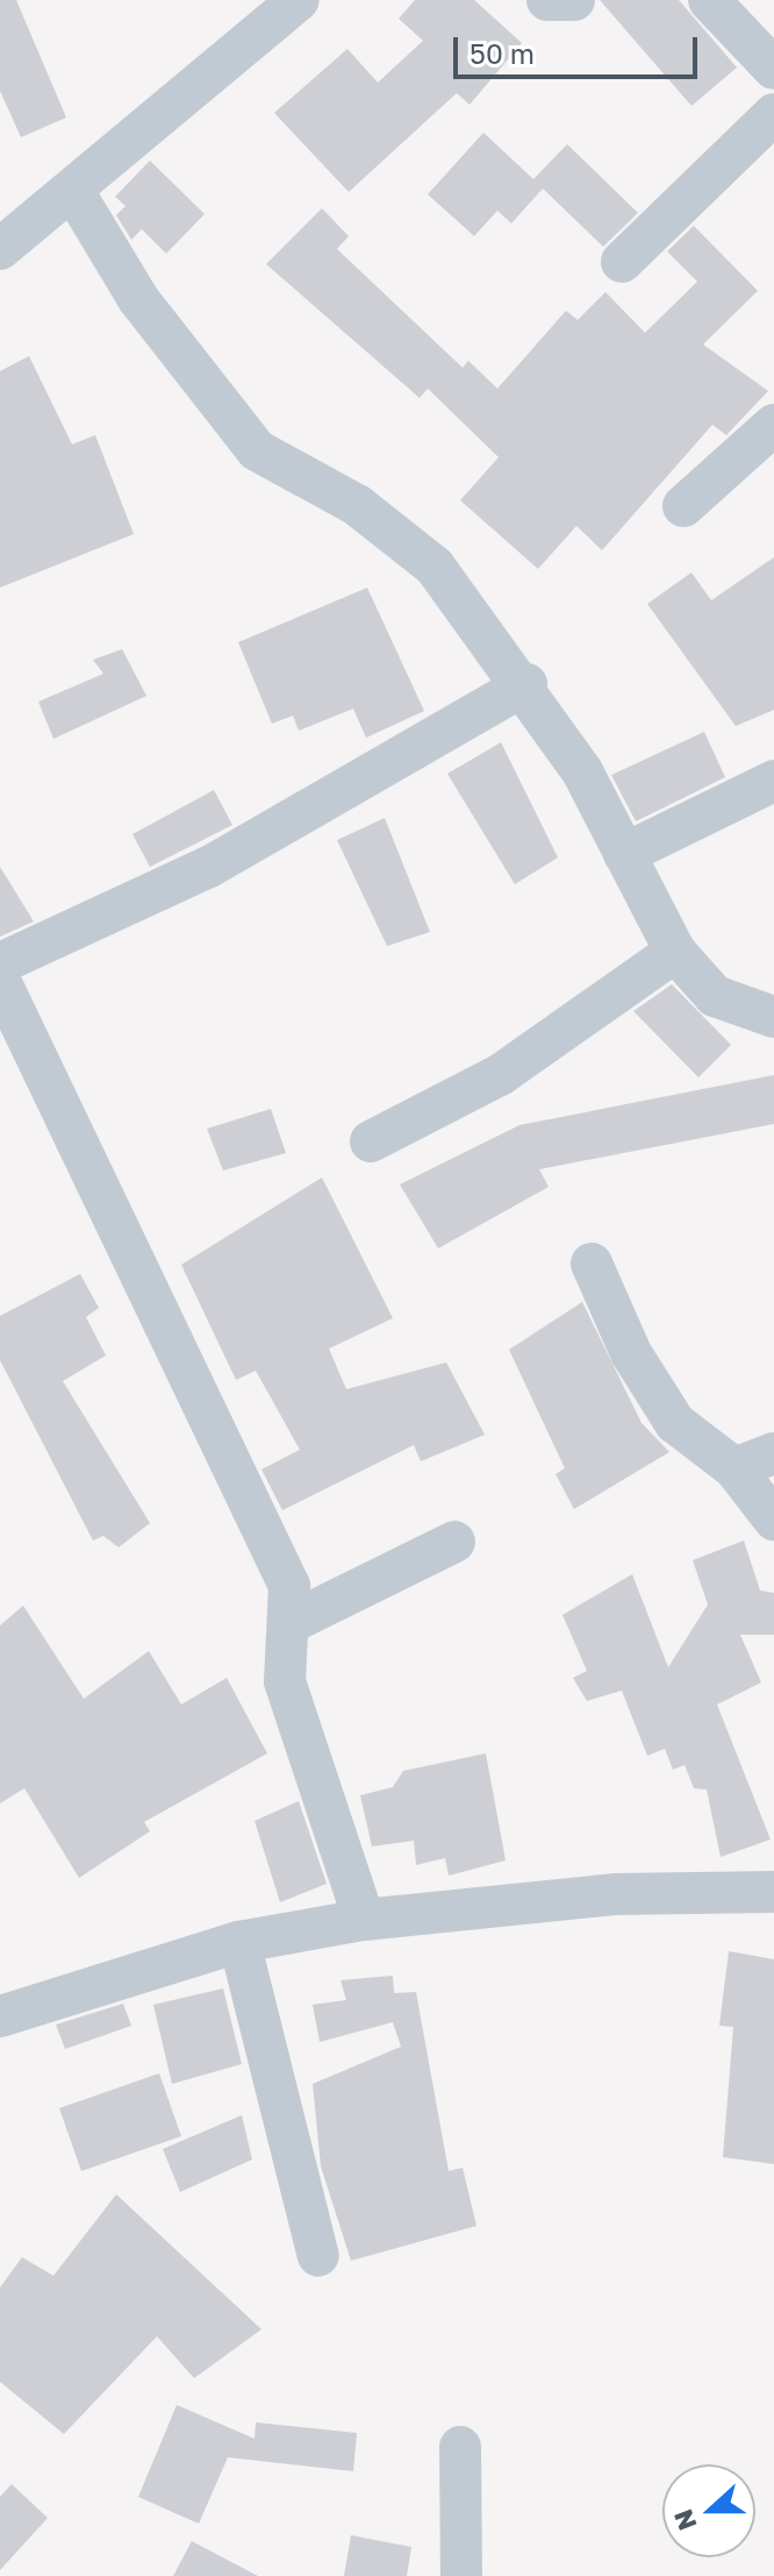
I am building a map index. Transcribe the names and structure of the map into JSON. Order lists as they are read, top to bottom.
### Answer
{
  "scale_bar": "50 m",
  "north": "left"
}
